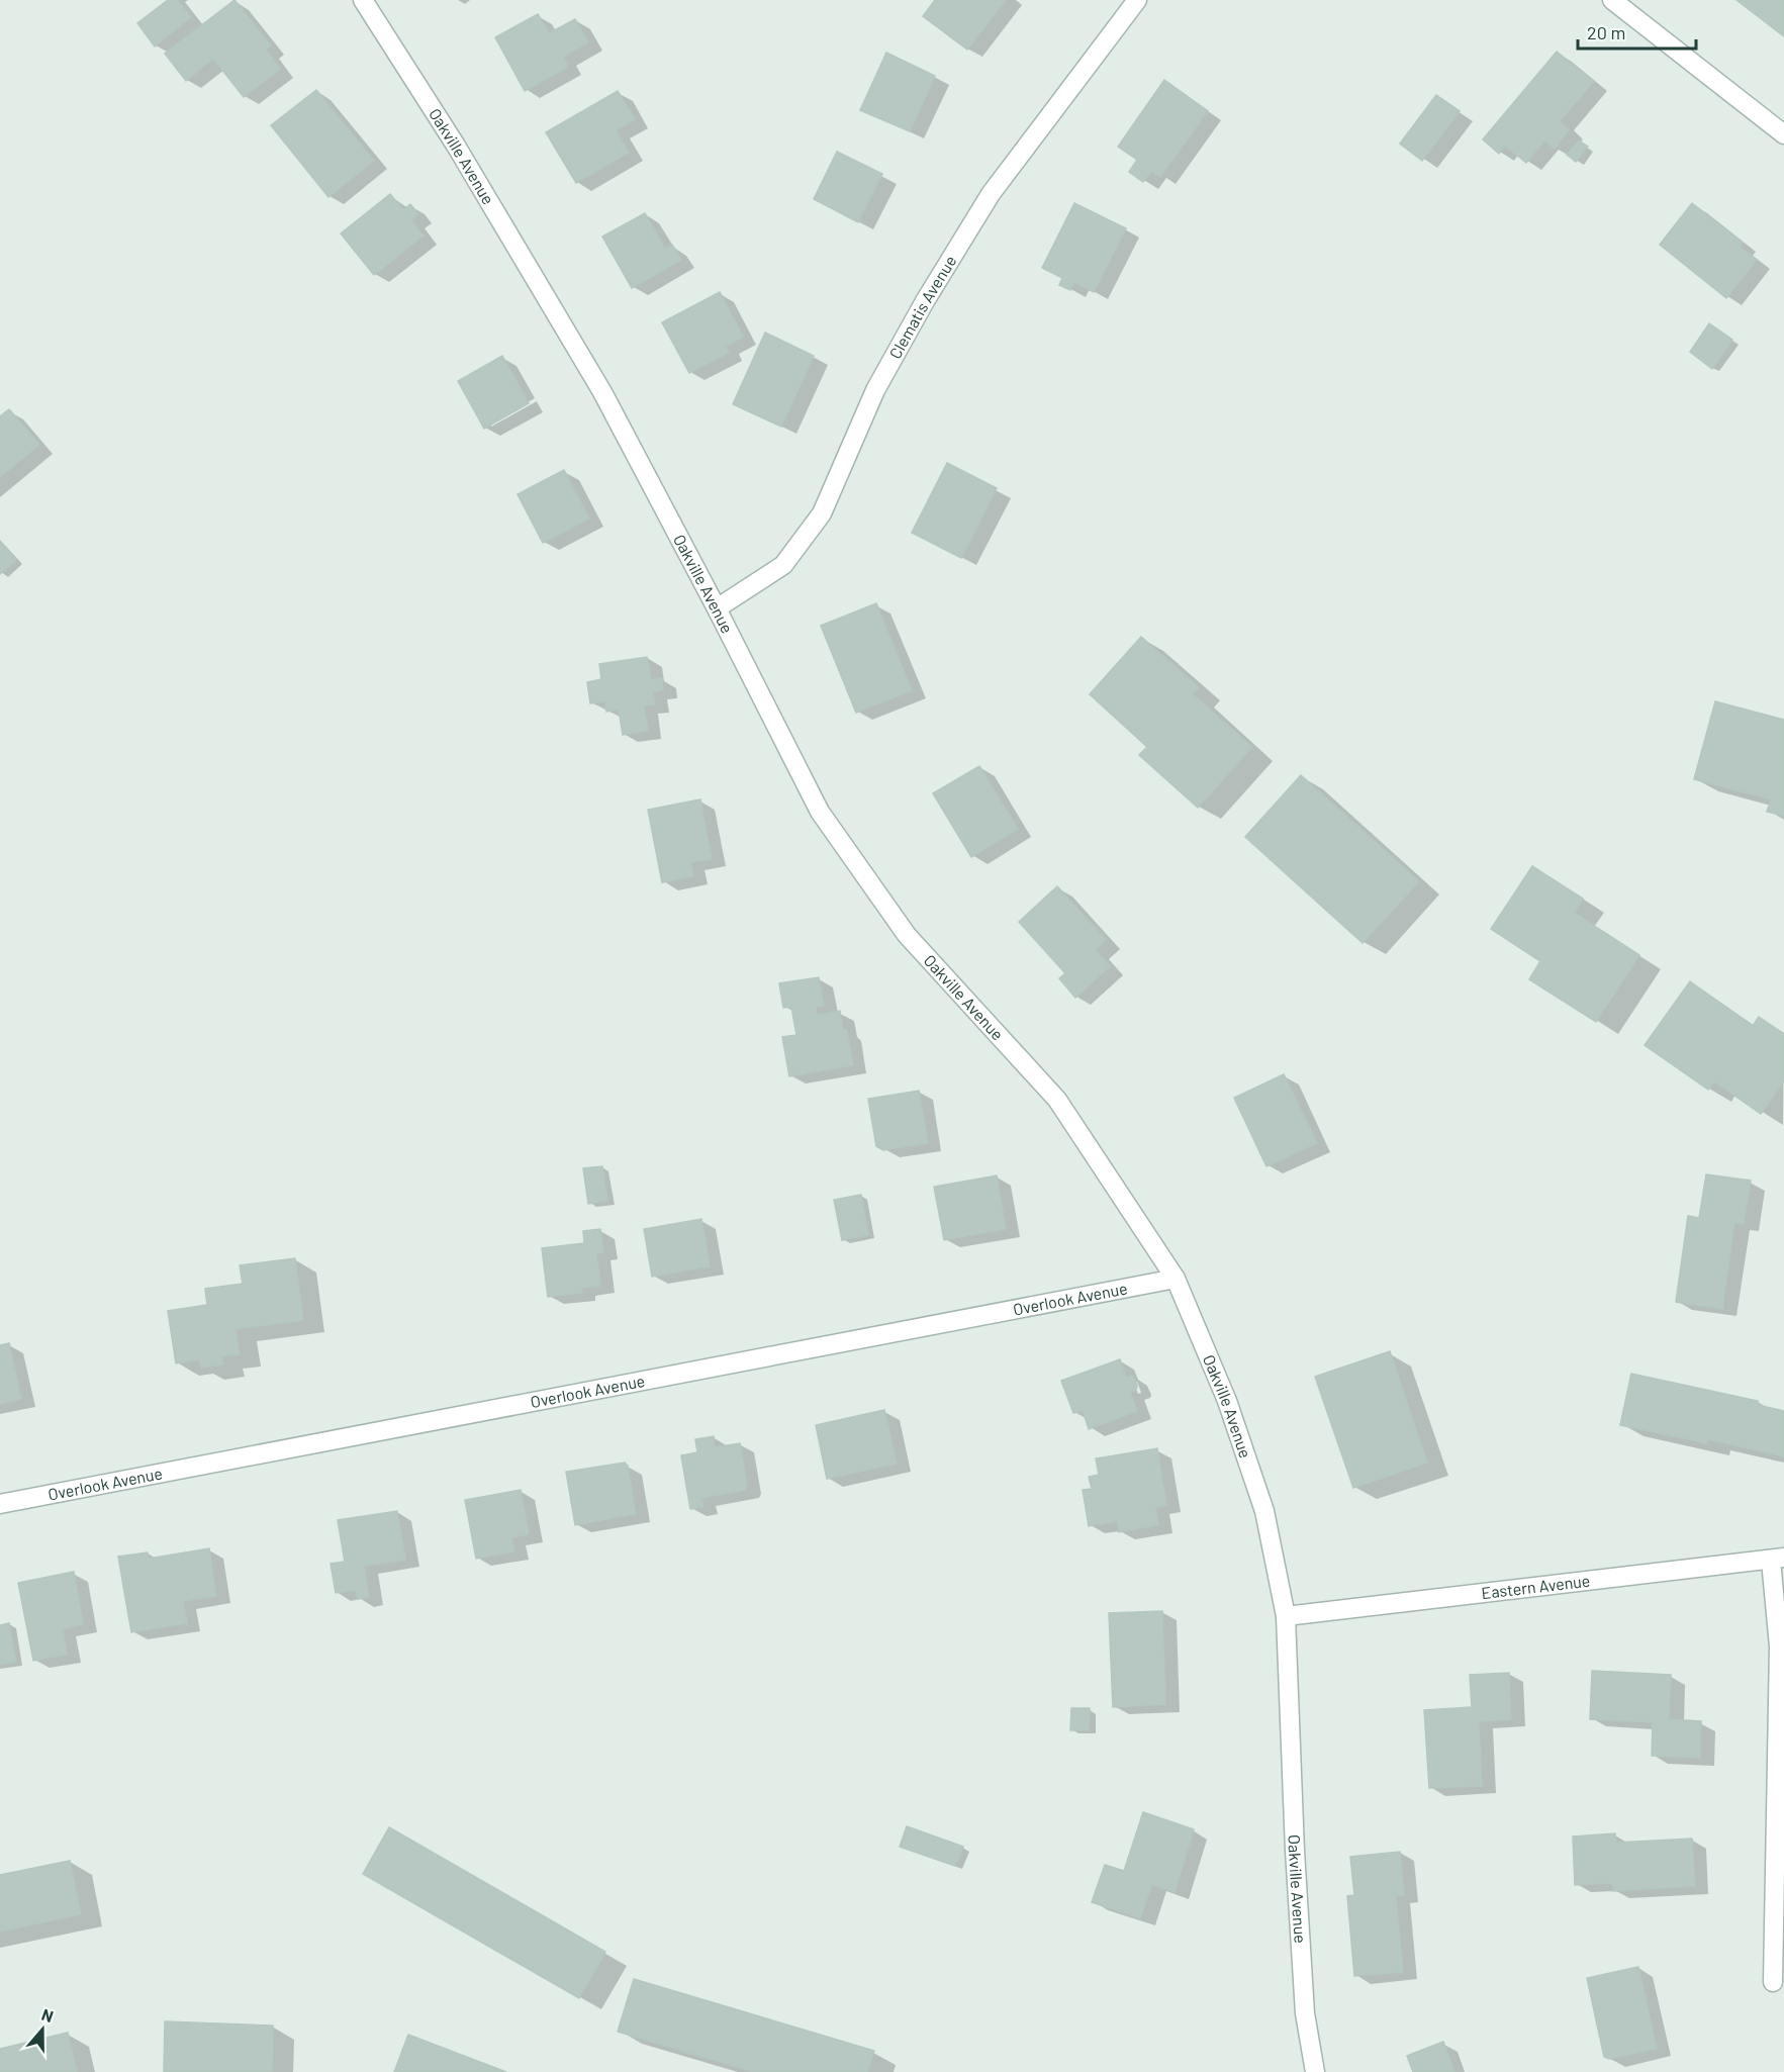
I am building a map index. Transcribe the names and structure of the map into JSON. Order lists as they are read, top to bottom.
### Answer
{
  "streets": {
    "street": [
      "Oakville Avenue",
      "Clematis Avenue",
      "Overlook Avenue",
      "Eastern Avenue"
    ]
  },
  "crossings": [
    ["Oakville Avenue", "Clematis Avenue"],
    ["Oakville Avenue", "Overlook Avenue"],
    ["Oakville Avenue", "Eastern Avenue"]
  ],
  "scale_bar": "20 m",
  "north": "top"
}
